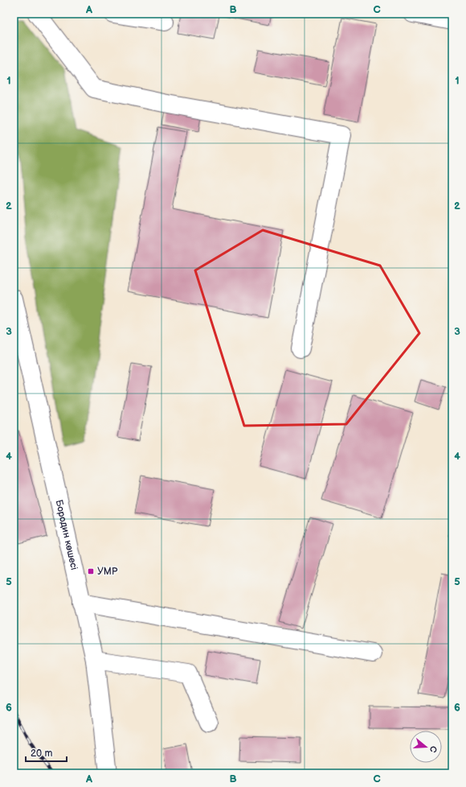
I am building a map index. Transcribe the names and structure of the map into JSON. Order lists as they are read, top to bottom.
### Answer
{
  "streets": {
    "street": ["Бородин көшесі"]
  },
  "places": {
    "transit": ["УМР"]
  },
  "scale_bar": "20 m",
  "north": "right",
  "grid": {
    "columns": ["A", "B", "C"],
    "rows": [
      "1",
      "2",
      "3",
      "4",
      "5",
      "6"
    ]
  }
}
